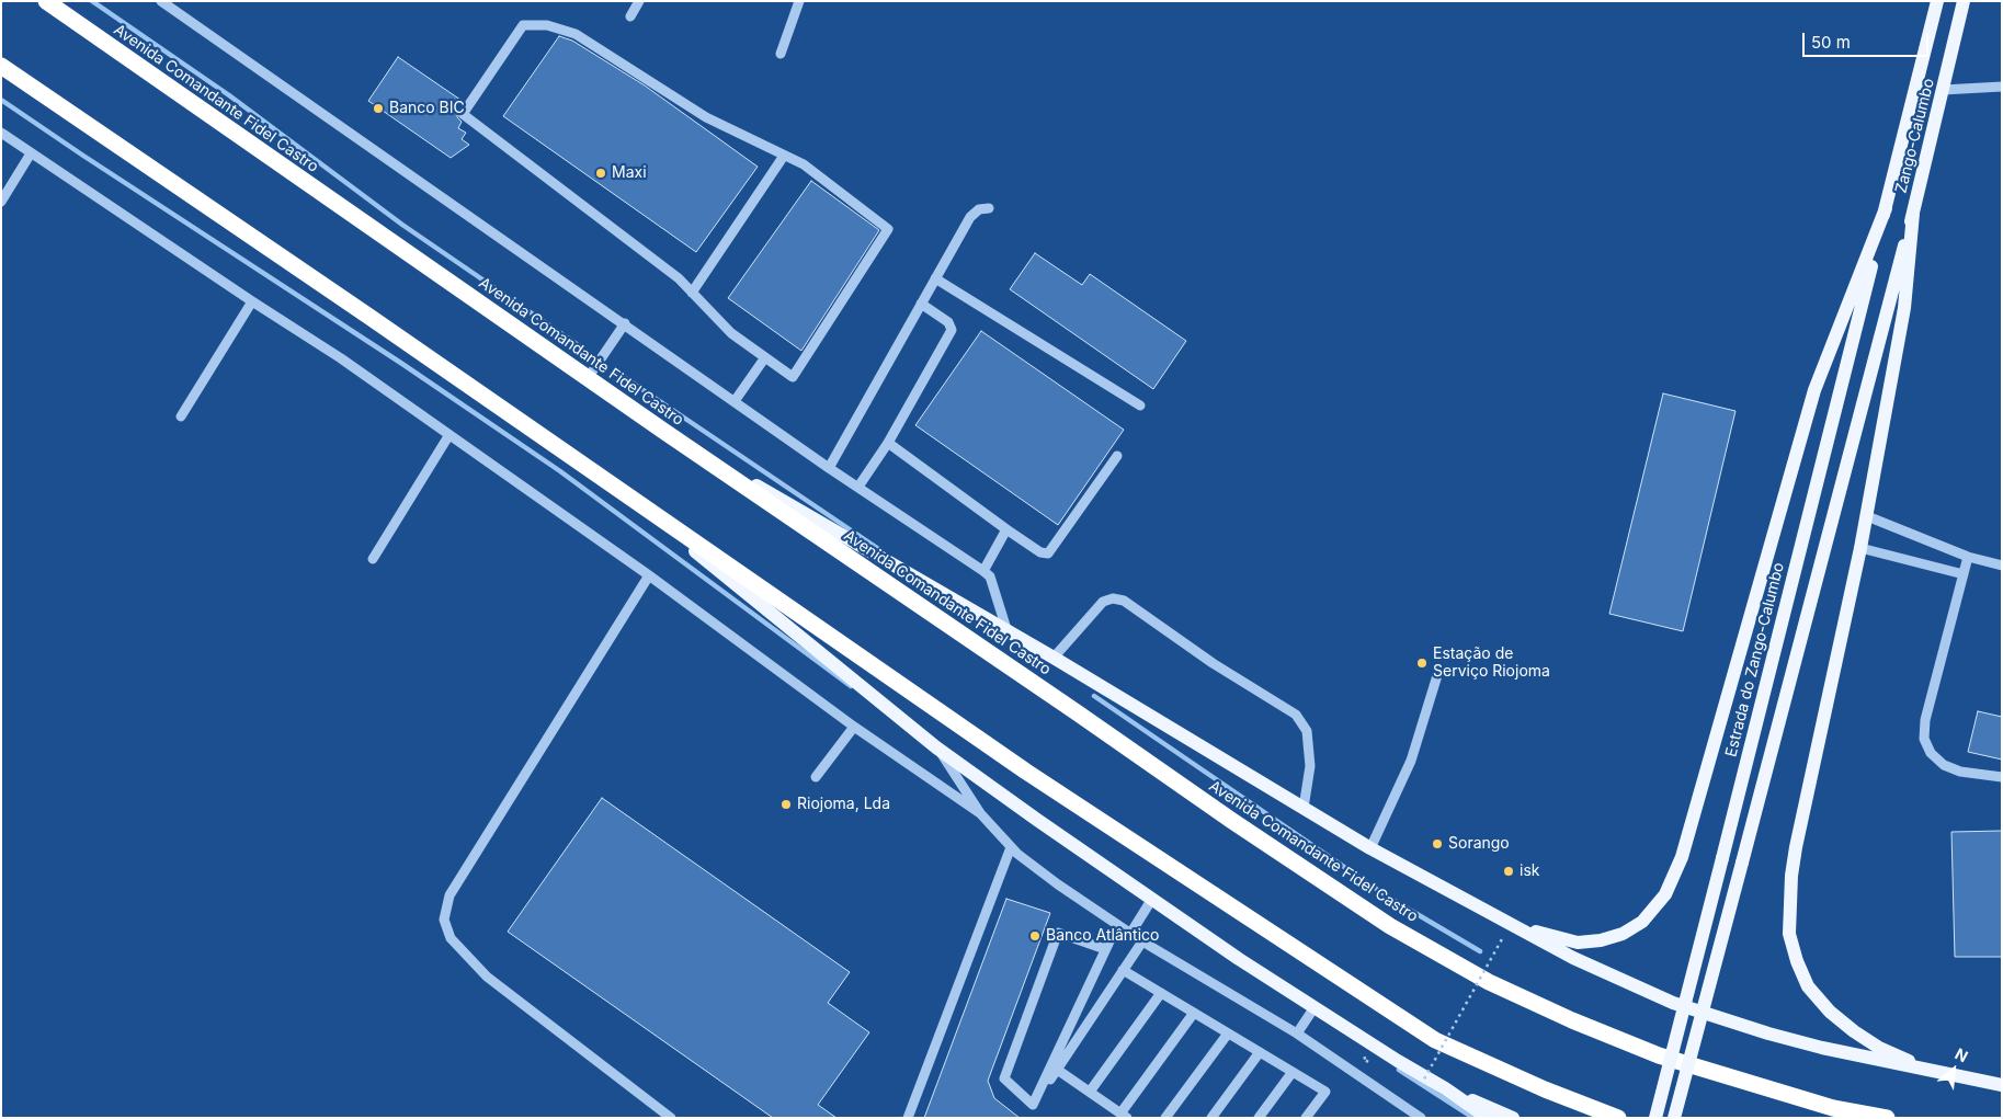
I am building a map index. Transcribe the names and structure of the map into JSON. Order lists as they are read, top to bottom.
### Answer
{
  "streets": {
    "highway": ["Avenida Comandante Fidel Castro"],
    "main road": ["Zango-Calumbo", "Estrada do Zango-Calumbo"]
  },
  "crossings": [
    ["Zango-Calumbo", "Estrada do Zango-Calumbo"]
  ],
  "places": [
    "Banco BIC",
    "Maxi",
    "Estação de Serviço Riojoma",
    "Riojoma, Lda",
    "Sorango",
    "isk",
    "Banco Atlântico"
  ],
  "scale_bar": "50 m",
  "north": "top right"
}
